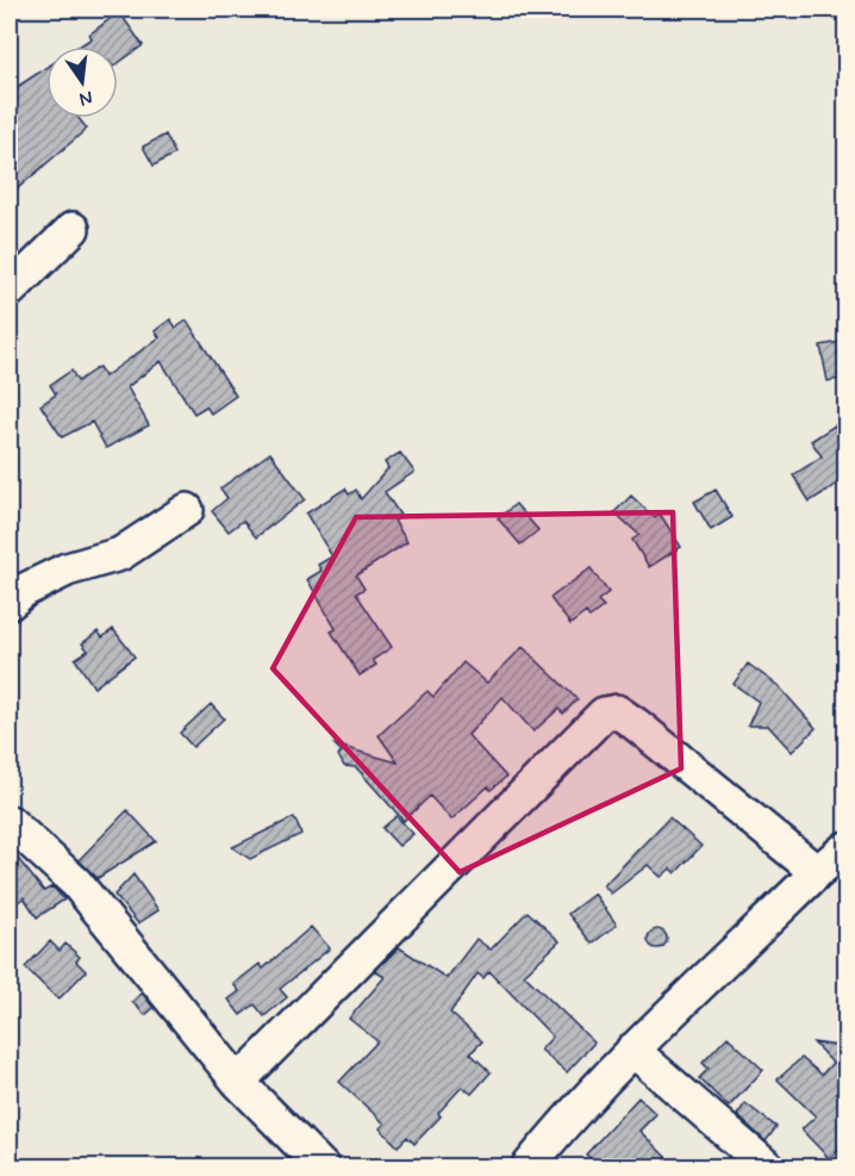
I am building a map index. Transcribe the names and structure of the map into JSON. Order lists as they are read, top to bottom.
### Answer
{
  "north": "bottom"
}
